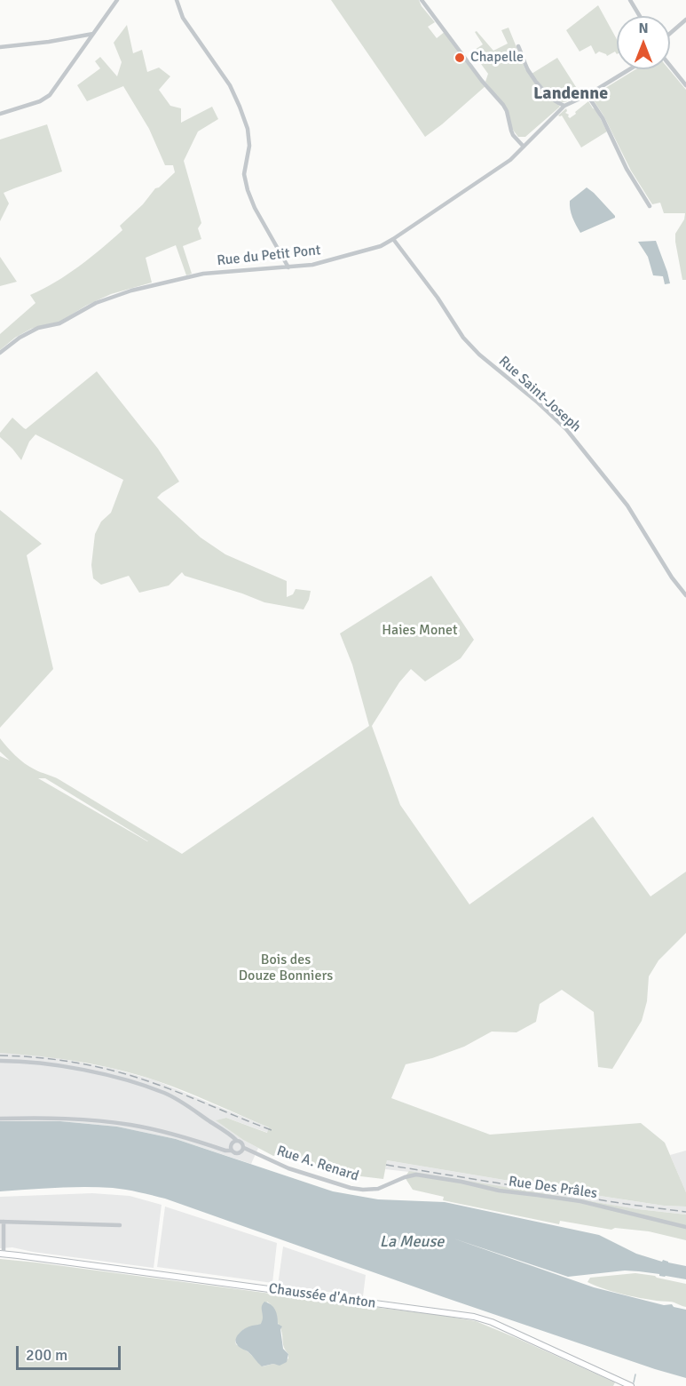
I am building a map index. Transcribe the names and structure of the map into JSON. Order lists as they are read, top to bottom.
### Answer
{
  "streets": {
    "main road": ["Chaussée d'Anton"],
    "street": [
      "Rue du Petit Pont",
      "Rue Saint-Joseph",
      "Rue A. Renard",
      "Rue Des Prâles"
    ]
  },
  "crossings": [
    ["Rue du Petit Pont", "Rue Saint-Joseph"],
    ["Rue A. Renard", "Rue Des Prâles"]
  ],
  "districts": ["Landenne"],
  "water": ["La Meuse"],
  "parks": ["Haies Monet", "Bois des Douze Bonniers"],
  "places": ["Chapelle"],
  "scale_bar": "200 m",
  "north": "top"
}
